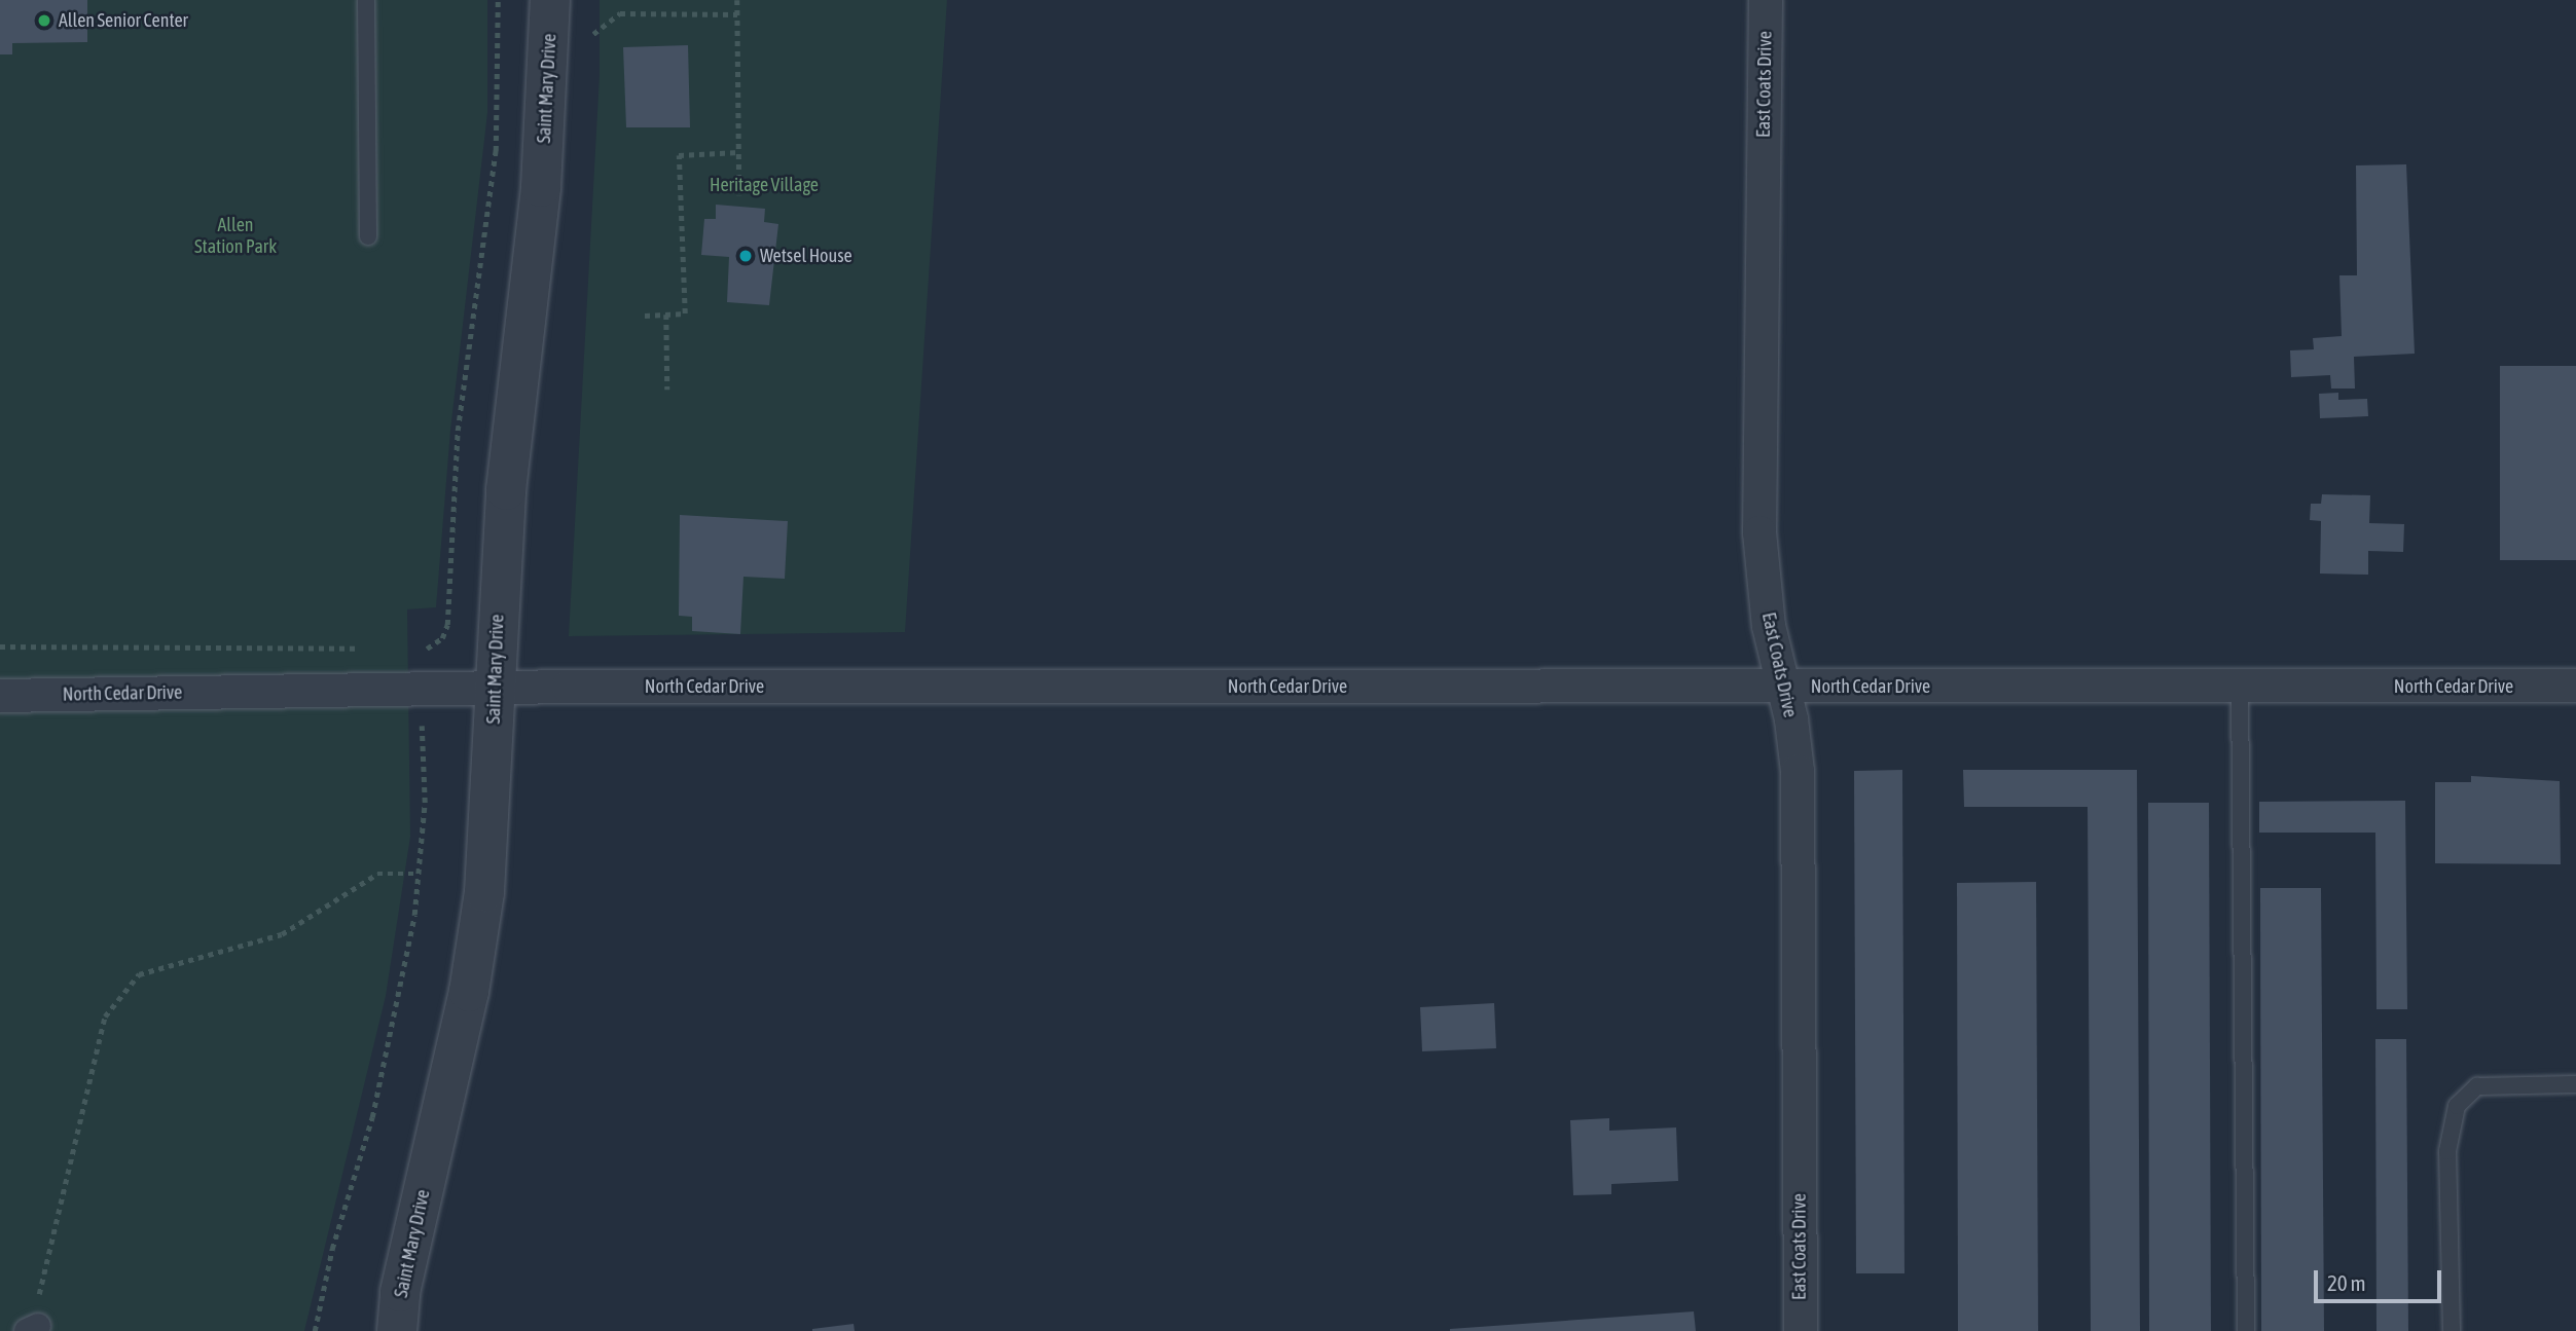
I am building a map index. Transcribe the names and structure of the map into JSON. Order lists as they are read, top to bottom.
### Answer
{
  "streets": {
    "street": ["East Coats Drive", "Saint Mary Drive", "North Cedar Drive"]
  },
  "crossings": [
    ["East Coats Drive", "North Cedar Drive"],
    ["Saint Mary Drive", "North Cedar Drive"]
  ],
  "parks": ["Heritage Village", "Allen Station Park"],
  "places": ["Allen Senior Center", "Wetsel House"],
  "scale_bar": "20 m"
}
